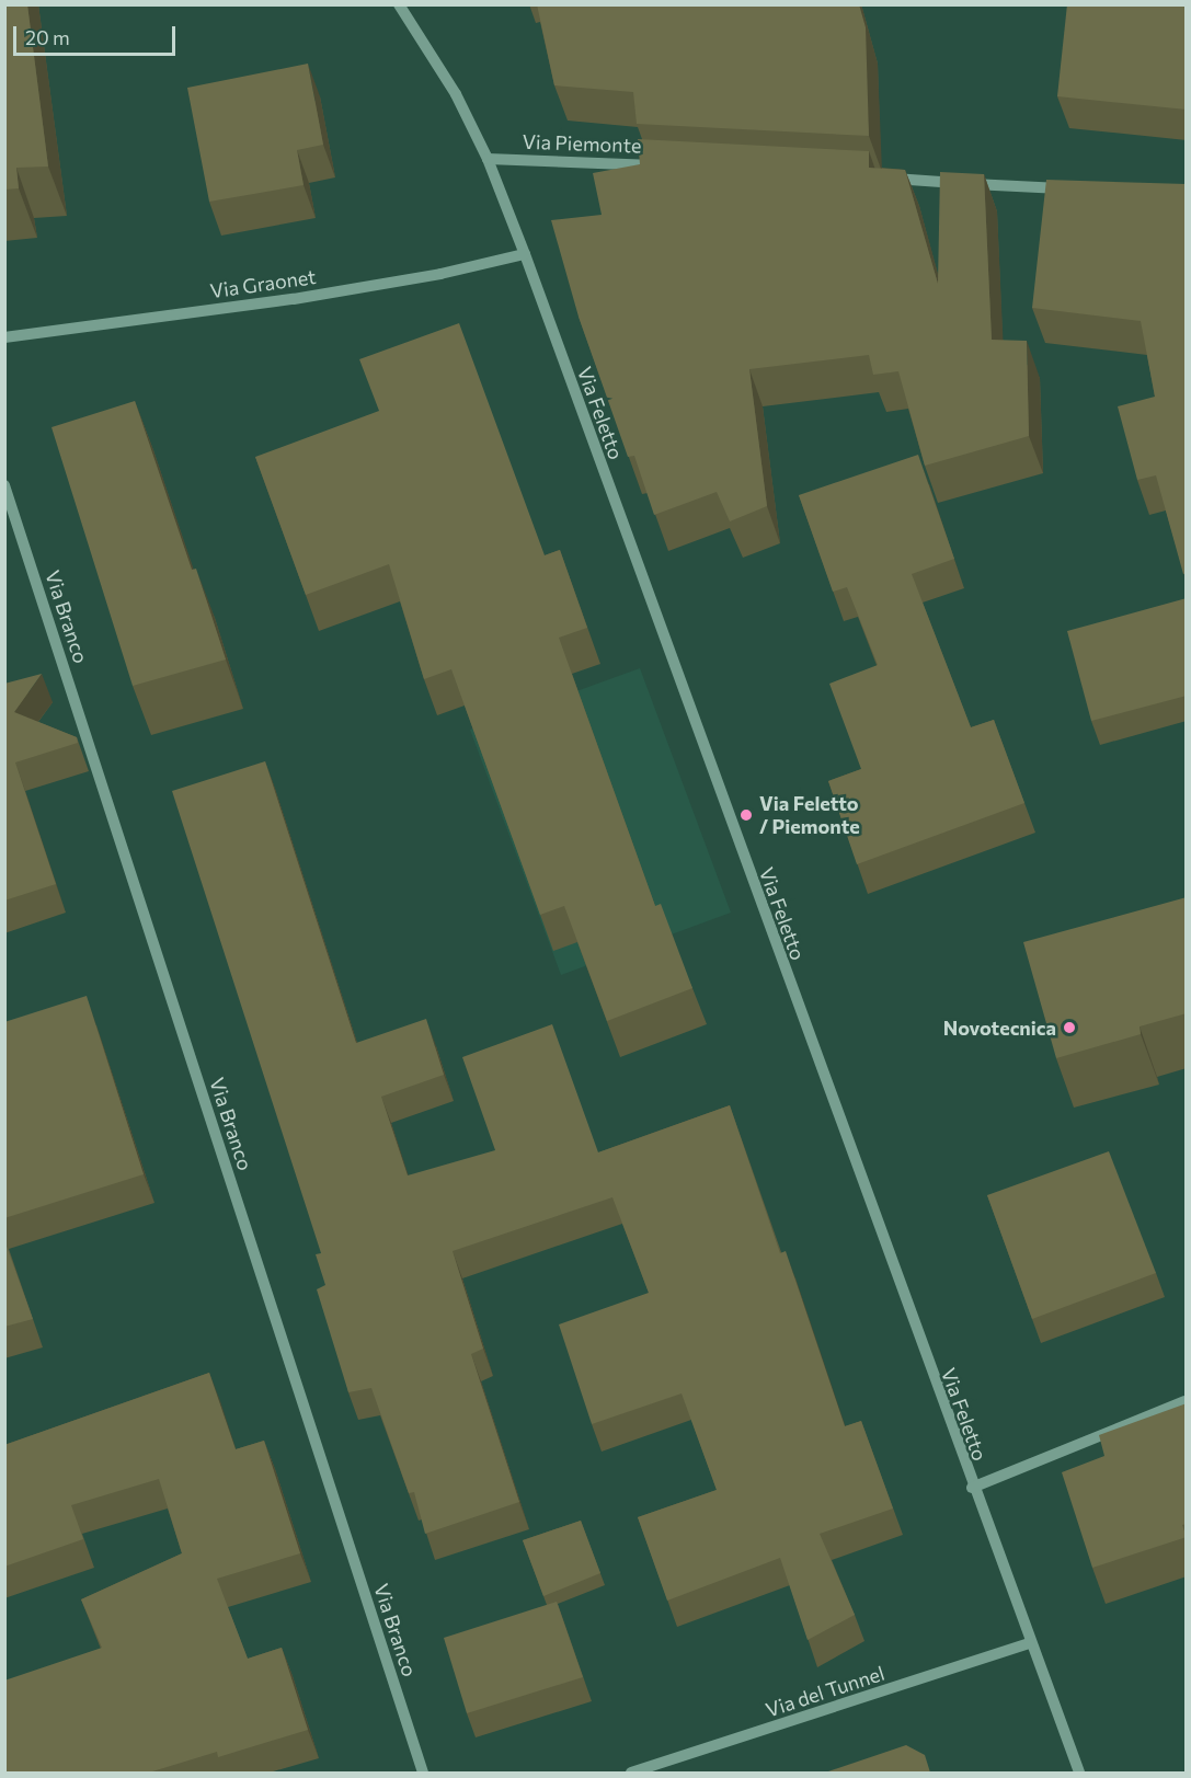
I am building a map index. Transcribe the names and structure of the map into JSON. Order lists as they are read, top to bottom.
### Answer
{
  "streets": {
    "street": [
      "Via Piemonte",
      "Via Graonet",
      "Via Feletto",
      "Via Branco",
      "Via del Tunnel"
    ]
  },
  "crossings": [
    ["Via Piemonte", "Via Feletto"],
    ["Via Graonet", "Via Feletto"],
    ["Via Feletto", "Via del Tunnel"]
  ],
  "places": ["Via Feletto / Piemonte", "Novotecnica"],
  "scale_bar": "20 m"
}
